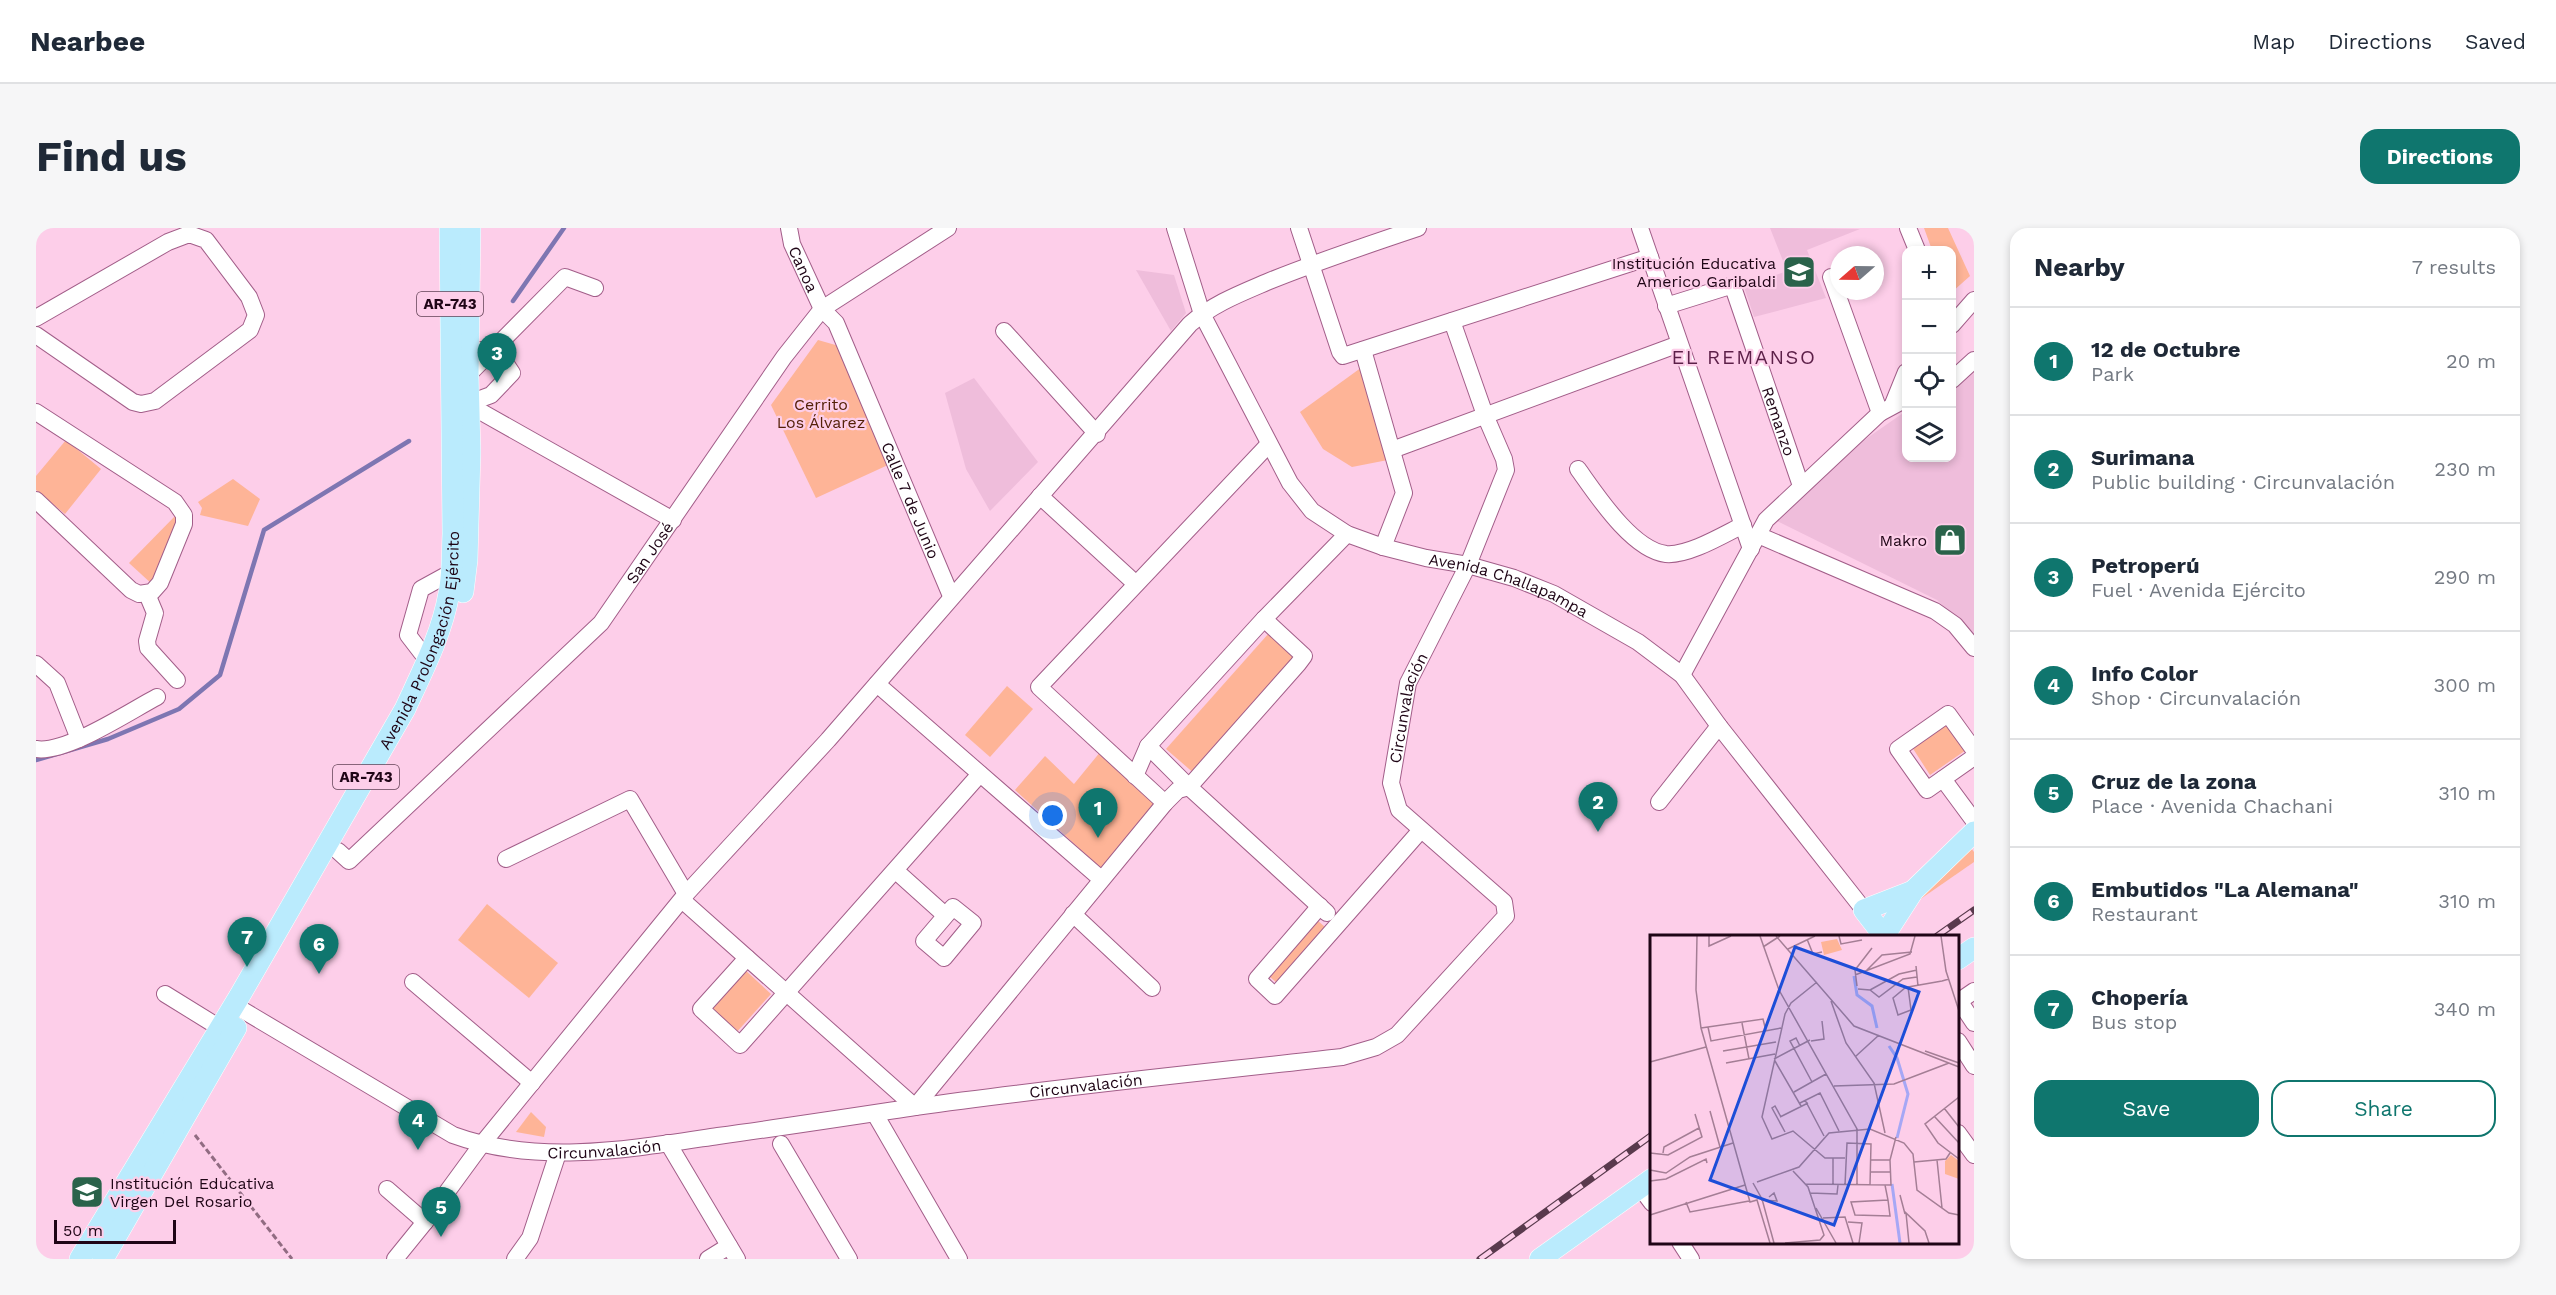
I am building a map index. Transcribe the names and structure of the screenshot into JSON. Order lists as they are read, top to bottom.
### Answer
{
  "streets": {
    "main road": ["AR-743", "Avenida Challapampa", "Avenida Prolongación Ejército"],
    "street": [
      "Canoa",
      "Remanzo",
      "Calle 7 de Junio",
      "San José",
      "Circunvalación"
    ]
  },
  "crossings": [
    ["Canoa", "Calle 7 de Junio"],
    ["Canoa", "San José"],
    ["AR-743", "Avenida Prolongación Ejército"],
    ["Calle 7 de Junio", "San José"],
    ["San José", "Avenida Prolongación Ejército"],
    ["Avenida Challapampa", "Circunvalación"],
    ["Avenida Prolongación Ejército", "Circunvalación"]
  ],
  "districts": ["EL REMANSO"],
  "parks": ["Cerrito Los Álvarez"],
  "places": {
    "school or university": ["Institución Educativa Americo Garibaldi", "Institución Educativa Virgen Del Rosario"],
    "shop": ["Makro"]
  },
  "scale_bar": "50 m",
  "north": "left",
  "page": {
    "header": "Nearbee",
    "nav": ["Map", "Directions", "Saved"],
    "buttons": [
      "Directions",
      ["Save", "Share"]
    ],
    "title": "Find us",
    "heading": ["Nearby", "7 results"],
    "map_buttons": ["+", "−"],
    "list": [
      {
        "mark": "1",
        "name": "12 de Octubre",
        "note": "Park",
        "value": "20 m"
      },
      {
        "mark": "2",
        "name": "Surimana",
        "note": "Public building · Circunvalación",
        "value": "230 m"
      },
      {
        "mark": "3",
        "name": "Petroperú",
        "note": "Fuel · Avenida Ejército",
        "value": "290 m"
      },
      {
        "mark": "4",
        "name": "Info Color",
        "note": "Shop · Circunvalación",
        "value": "300 m"
      },
      {
        "mark": "5",
        "name": "Cruz de la zona",
        "note": "Place · Avenida Chachani",
        "value": "310 m"
      },
      {
        "mark": "6",
        "name": "Embutidos \"La Alemana\"",
        "note": "Restaurant",
        "value": "310 m"
      },
      {
        "mark": "7",
        "name": "Chopería",
        "note": "Bus stop",
        "value": "340 m"
      }
    ],
    "pins": [
      "3",
      "2",
      "1",
      "7",
      "6",
      "4",
      "5"
    ],
    "scale": "50 m"
  }
}
